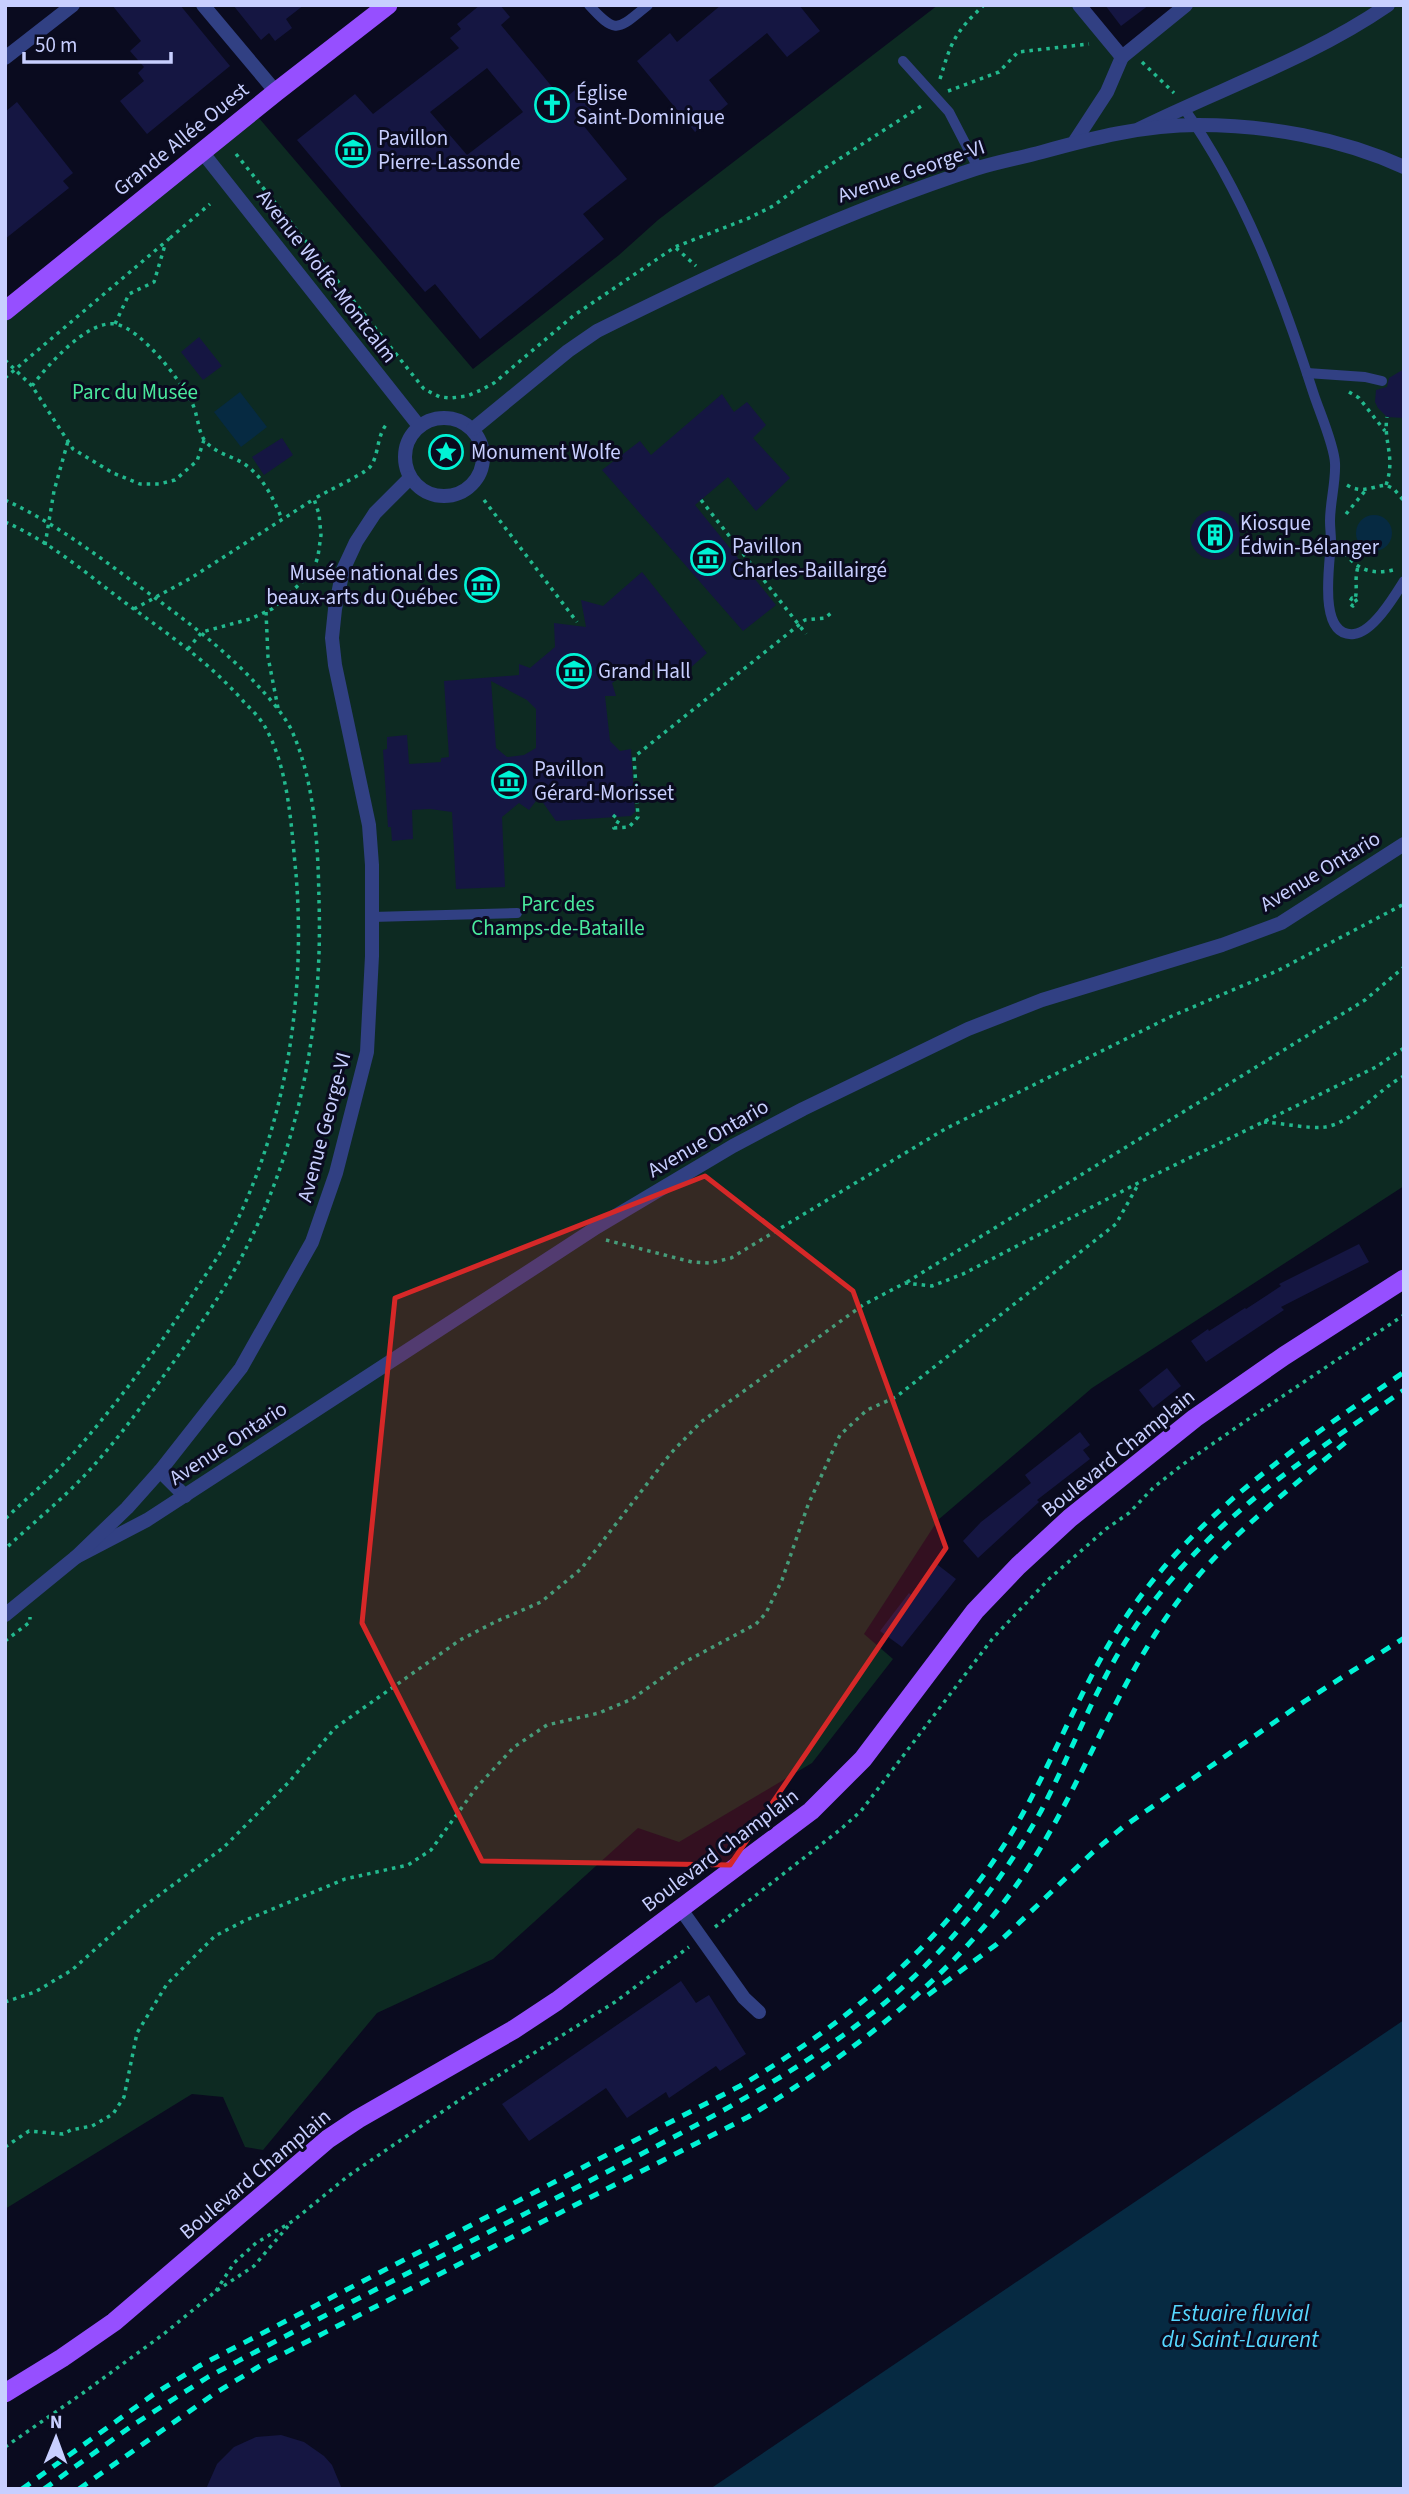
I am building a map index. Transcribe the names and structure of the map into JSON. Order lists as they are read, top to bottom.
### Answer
{
  "streets": {
    "main road": ["Grande Allée Ouest", "Boulevard Champlain"],
    "street": ["Avenue George-VI", "Avenue Wolfe-Montcalm", "Avenue Ontario"]
  },
  "crossings": [
    ["Grande Allée Ouest", "Avenue Wolfe-Montcalm"],
    ["Avenue George-VI", "Avenue Wolfe-Montcalm"],
    ["Avenue George-VI", "Avenue Ontario"]
  ],
  "water": ["Estuaire fluvial du Saint-Laurent"],
  "parks": ["Parc du Musée", "Parc des Champs-de-Bataille"],
  "places": {
    "church": ["Église Saint-Dominique"],
    "museum": [
      "Pavillon Pierre-Lassonde",
      "Pavillon Charles-Baillairgé",
      "Musée national des beaux-arts du Québec",
      "Grand Hall",
      "Pavillon Gérard-Morisset"
    ],
    "place": ["Monument Wolfe"],
    "building": ["Kiosque Édwin-Bélanger"]
  },
  "scale_bar": "50 m",
  "north": "top"
}
